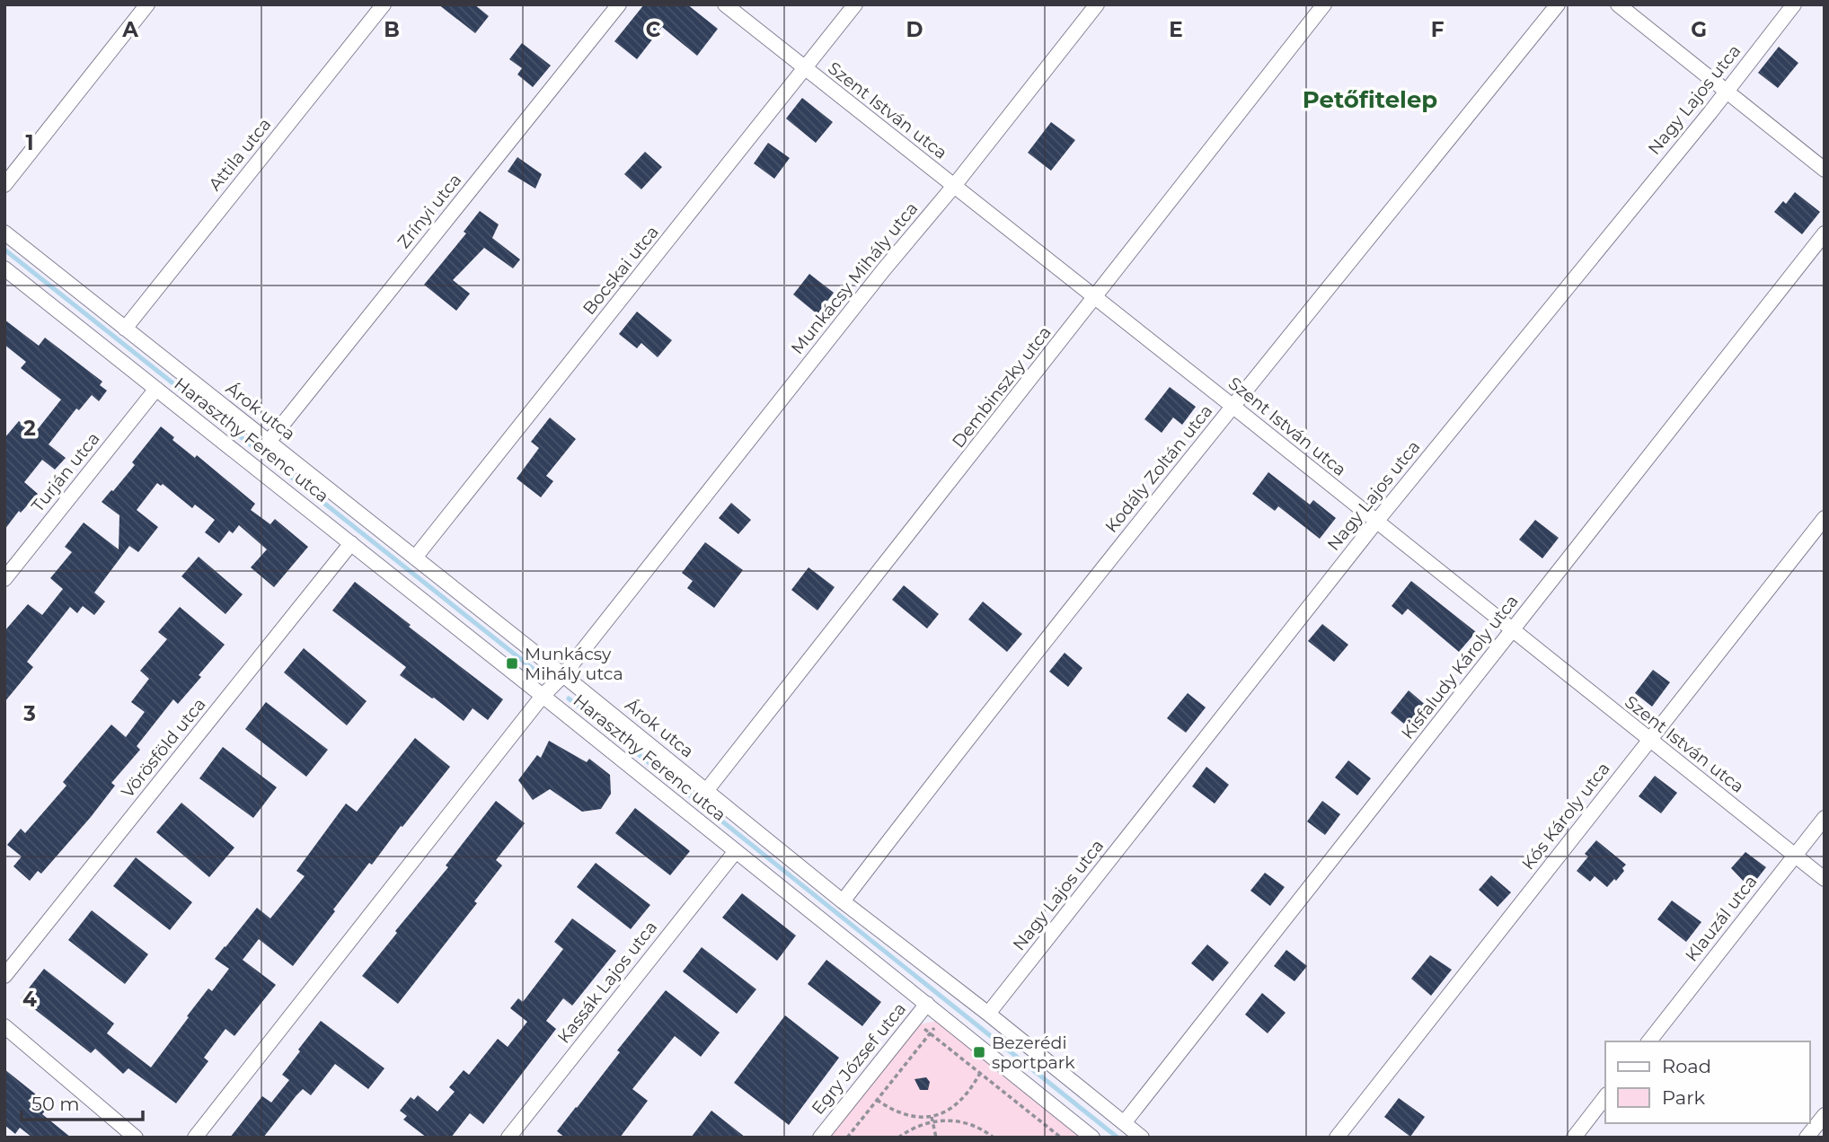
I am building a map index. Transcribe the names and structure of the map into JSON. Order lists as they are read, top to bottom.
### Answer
{
  "streets": {
    "street": [
      "Nagy Lajos utca",
      "Szent István utca",
      "Attila utca",
      "Zrínyi utca",
      "Bocskai utca",
      "Munkácsy Mihály utca",
      "Dembinszky utca",
      "Árok utca",
      "Haraszthy Ferenc utca",
      "Kodály Zoltán utca",
      "Turján utca",
      "Kisfaludy Károly utca",
      "Vörösföld utca",
      "Kós Károly utca",
      "Klauzál utca",
      "Kassák Lajos utca",
      "Egry József utca"
    ]
  },
  "crossings": [
    ["Nagy Lajos utca", "Szent István utca"],
    ["Nagy Lajos utca", "Árok utca"],
    ["Szent István utca", "Bocskai utca"],
    ["Szent István utca", "Munkácsy Mihály utca"],
    ["Szent István utca", "Dembinszky utca"],
    ["Szent István utca", "Kodály Zoltán utca"],
    ["Szent István utca", "Kisfaludy Károly utca"],
    ["Szent István utca", "Kós Károly utca"],
    ["Szent István utca", "Klauzál utca"],
    ["Attila utca", "Árok utca"],
    ["Zrínyi utca", "Árok utca"],
    ["Bocskai utca", "Árok utca"],
    ["Munkácsy Mihály utca", "Árok utca"],
    ["Munkácsy Mihály utca", "Haraszthy Ferenc utca"],
    ["Dembinszky utca", "Árok utca"],
    ["Árok utca", "Kodály Zoltán utca"],
    ["Árok utca", "Kisfaludy Károly utca"],
    ["Haraszthy Ferenc utca", "Turján utca"],
    ["Haraszthy Ferenc utca", "Vörösföld utca"],
    ["Haraszthy Ferenc utca", "Kassák Lajos utca"],
    ["Haraszthy Ferenc utca", "Egry József utca"]
  ],
  "districts": ["Petőfitelep"],
  "places": {
    "transit": ["Munkácsy Mihály utca", "Bezerédi sportpark"]
  },
  "legend": ["Road", "Park"],
  "scale_bar": "50 m",
  "grid": {
    "columns": [
      "A",
      "B",
      "C",
      "D",
      "E",
      "F",
      "G"
    ],
    "rows": [
      "1",
      "2",
      "3",
      "4"
    ]
  }
}
